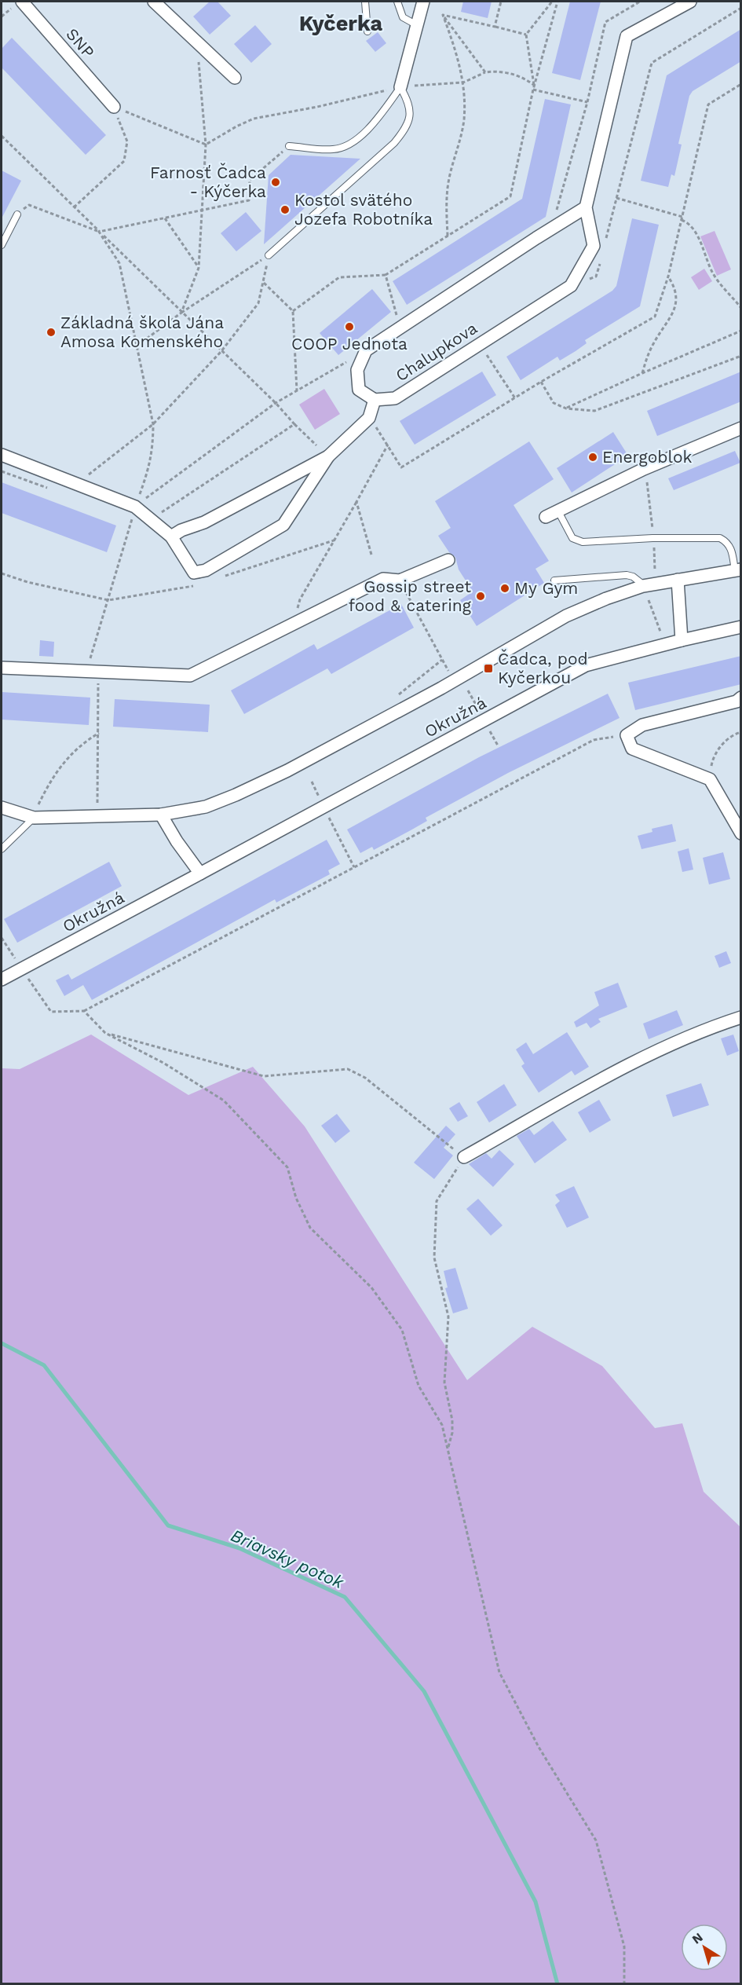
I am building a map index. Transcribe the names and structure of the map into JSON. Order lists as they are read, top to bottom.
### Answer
{
  "streets": {
    "street": ["SNP", "Chalupkova", "Okružná"]
  },
  "districts": ["Kyčerka"],
  "water": ["Briavsky potok"],
  "places": {
    "other": [
      "Farnosť Čadca - Kýčerka",
      "Kostol svätého Jozefa Robotníka",
      "COOP Jednota",
      "Základná škola Jána Amosa Komenského",
      "Energoblok",
      "My Gym",
      "Gossip street food & catering"
    ],
    "transit": ["Čadca, pod Kyčerkou"]
  },
  "north": "top left"
}
